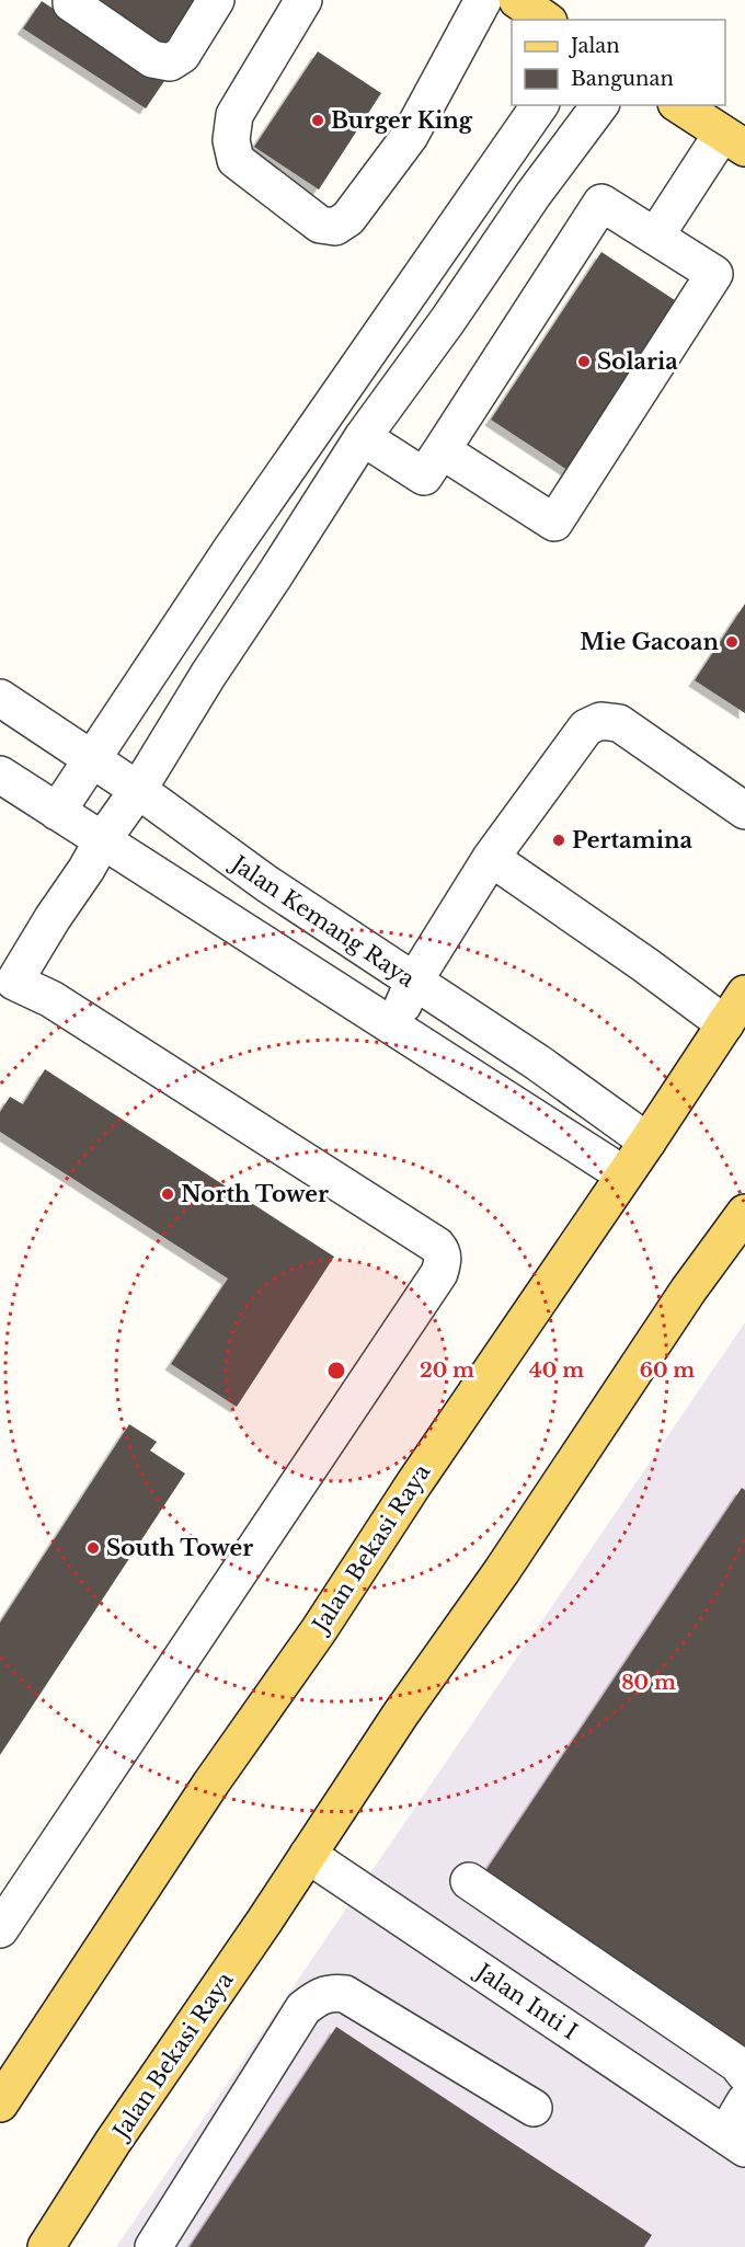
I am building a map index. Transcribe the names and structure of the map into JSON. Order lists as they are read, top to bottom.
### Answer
{
  "streets": {
    "main road": ["Jalan Bekasi Raya"],
    "street": ["Jalan Kemang Raya", "Jalan Inti I"]
  },
  "crossings": [
    ["Jalan Kemang Raya", "Jalan Bekasi Raya"],
    ["Jalan Bekasi Raya", "Jalan Inti I"]
  ],
  "places": [
    "Burger King",
    "Solaria",
    "Mie Gacoan",
    "Pertamina",
    "North Tower",
    "South Tower"
  ],
  "legend": ["Jalan", "Bangunan"],
  "rings": [
    "20 m",
    "40 m",
    "60 m",
    "80 m"
  ]
}
